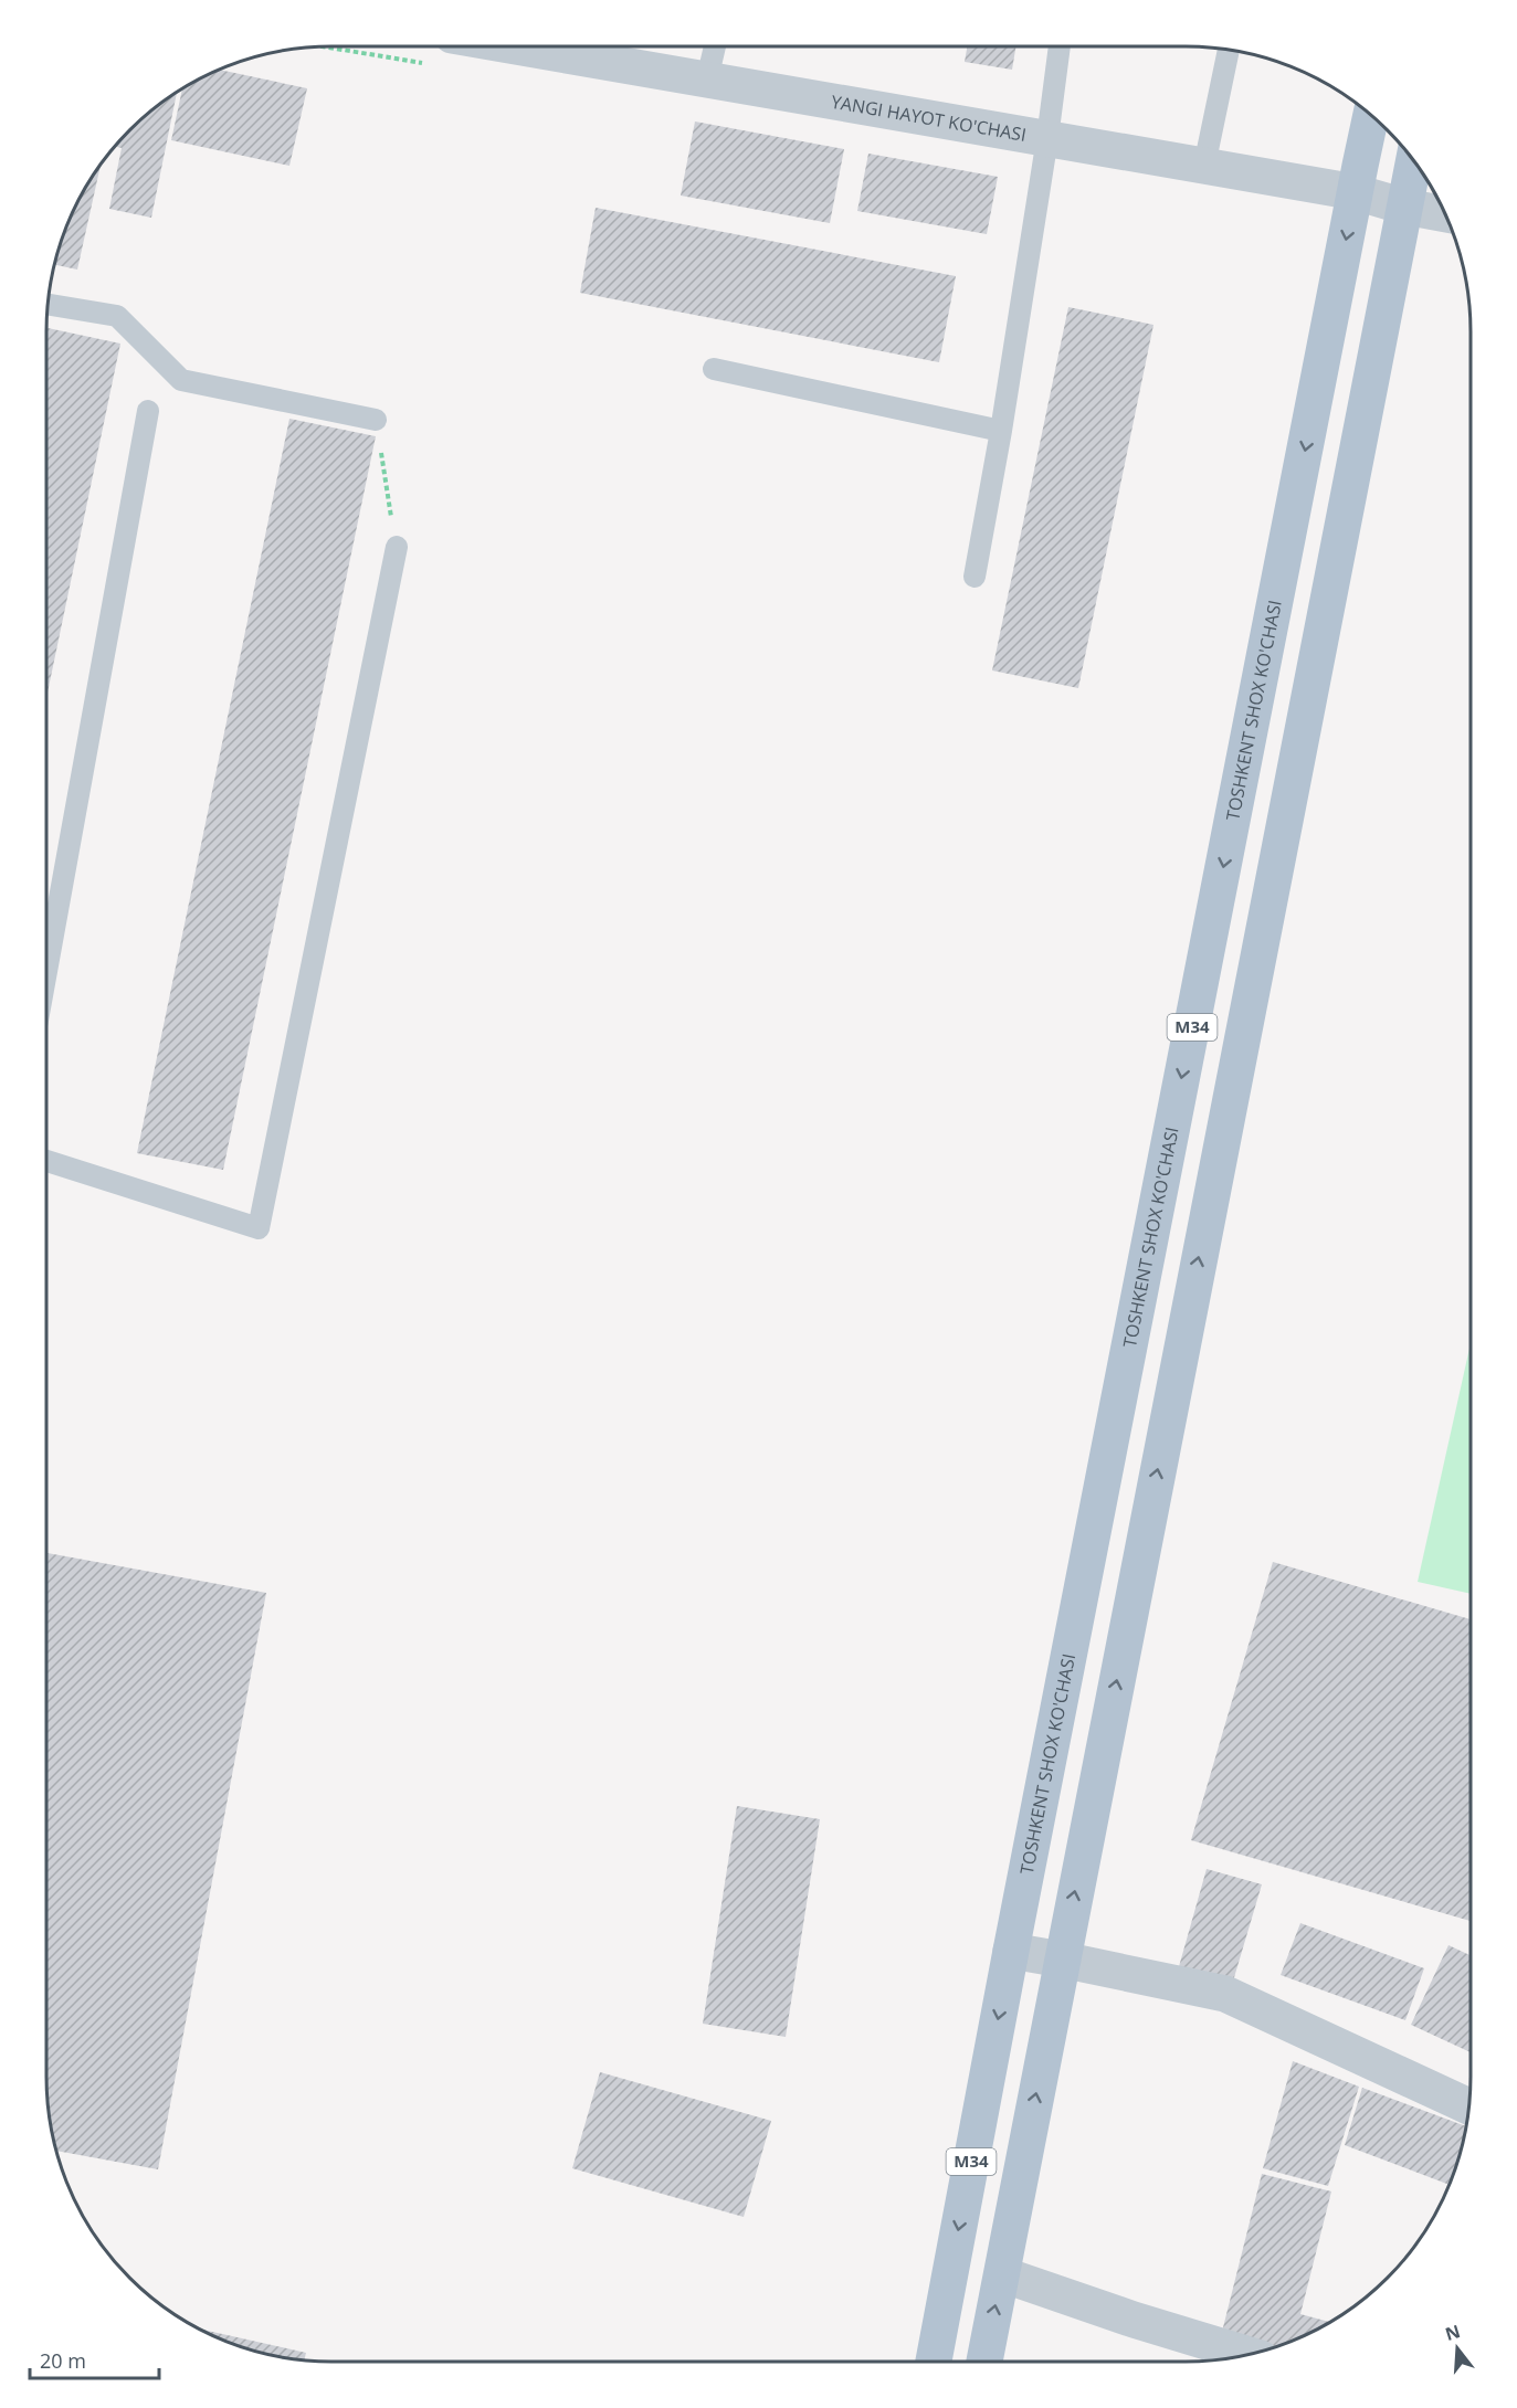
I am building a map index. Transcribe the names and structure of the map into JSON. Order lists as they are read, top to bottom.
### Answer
{
  "streets": {
    "main road": ["TOSHKENT SHOX KO'CHASI", "M34"],
    "street": ["YANGI HAYOT KO'CHASI"]
  },
  "crossings": [
    ["YANGI HAYOT KO'CHASI", "TOSHKENT SHOX KO'CHASI"],
    ["YANGI HAYOT KO'CHASI", "M34"]
  ],
  "scale_bar": "20 m",
  "north": "top"
}
